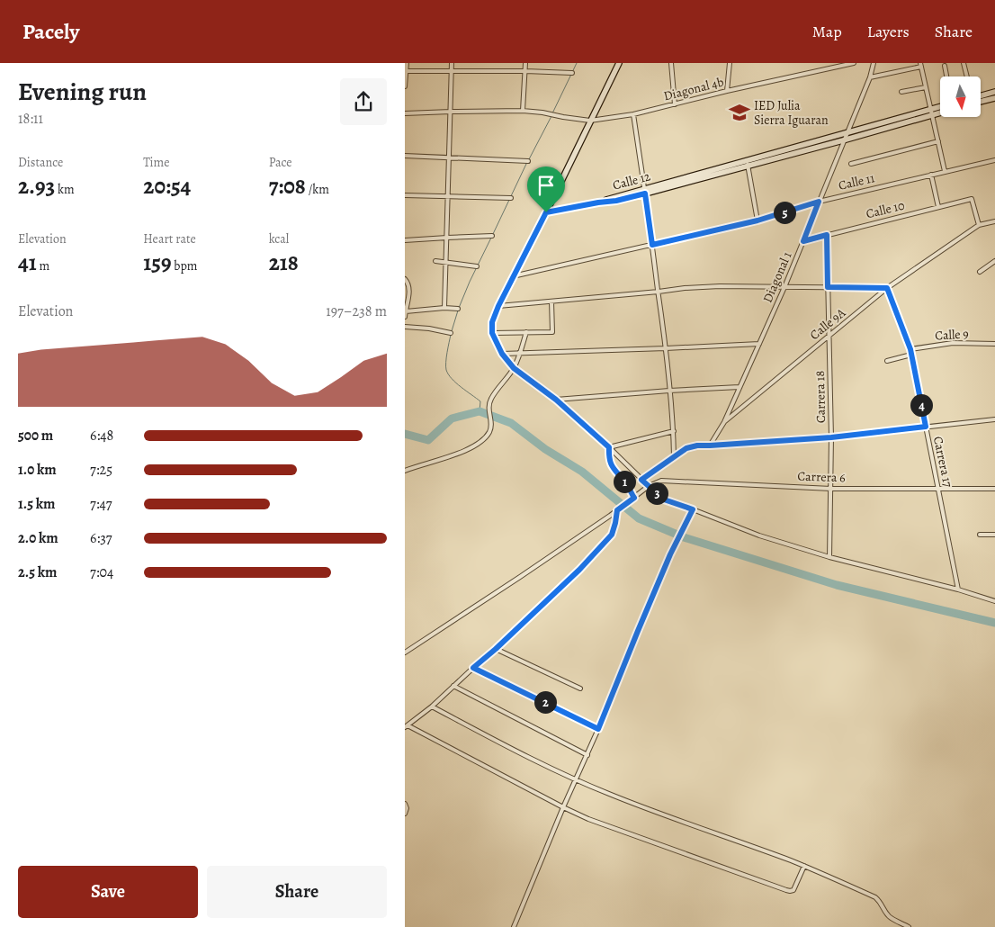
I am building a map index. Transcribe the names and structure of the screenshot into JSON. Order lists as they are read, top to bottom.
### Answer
{
  "streets": {
    "street": [
      "Diagonal 4b",
      "Calle 12",
      "Calle 11",
      "Calle 10",
      "Diagonal 1",
      "Calle 9A",
      "Calle 9",
      "Carrera 18",
      "Carrera 17",
      "Carrera 6"
    ]
  },
  "crossings": [
    ["Calle 12", "Diagonal 1"],
    ["Calle 11", "Diagonal 1"],
    ["Calle 10", "Diagonal 1"],
    ["Calle 10", "Calle 9A"],
    ["Calle 10", "Carrera 18"],
    ["Diagonal 1", "Calle 9A"],
    ["Calle 9A", "Carrera 18"],
    ["Calle 9A", "Carrera 17"],
    ["Calle 9", "Carrera 17"],
    ["Carrera 18", "Carrera 6"],
    ["Carrera 17", "Carrera 6"]
  ],
  "places": {
    "school or university": ["IED Julia Sierra Iguaran"]
  },
  "north": "bottom",
  "page": {
    "header": "Pacely",
    "nav": ["Map", "Layers", "Share"],
    "heading": ["Evening run", "18:11"],
    "stats": [
      ["Distance", "2.93 km"],
      ["Time", "20:54"],
      ["Pace", "7:08 /km"],
      ["Elevation", "41 m"],
      ["Heart rate", "159 bpm"],
      ["kcal", "218"]
    ],
    "pins": [
      "5",
      "4",
      "1",
      "3",
      "2"
    ],
    "chart": ["Elevation", "197–238 m"],
    "list": [
      {
        "name": "500 m",
        "note": "6:48"
      },
      {
        "name": "1.0 km",
        "note": "7:25"
      },
      {
        "name": "1.5 km",
        "note": "7:47"
      },
      {
        "name": "2.0 km",
        "note": "6:37"
      },
      {
        "name": "2.5 km",
        "note": "7:04"
      }
    ],
    "buttons": ["Save", "Share"]
  }
}
